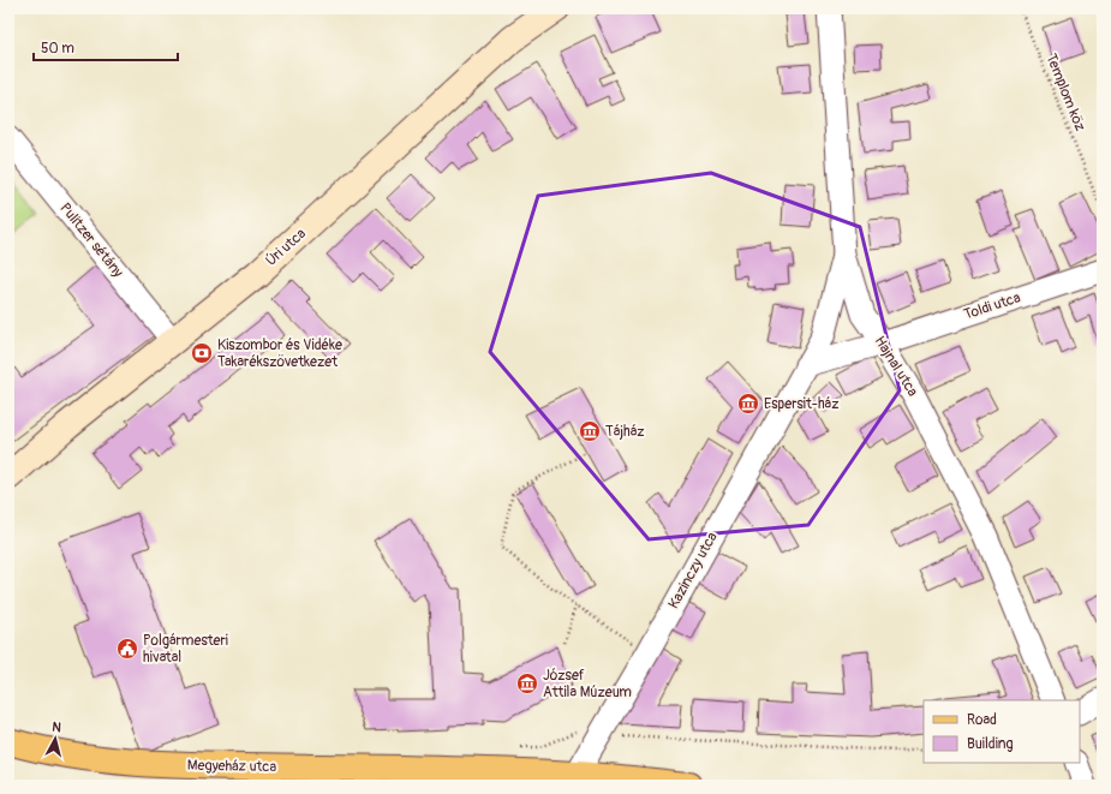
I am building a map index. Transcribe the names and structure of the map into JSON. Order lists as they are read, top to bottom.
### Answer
{
  "streets": {
    "main road": ["Úri utca", "Megyeház utca"],
    "street": [
      "Pulitzer sétány",
      "Toldi utca",
      "Hajnal utca",
      "Kazinczy utca"
    ],
    "path": ["Templom köz"]
  },
  "crossings": [
    ["Pulitzer sétány", "Úri utca"],
    ["Toldi utca", "Hajnal utca"],
    ["Hajnal utca", "Kazinczy utca"],
    ["Kazinczy utca", "Megyeház utca"]
  ],
  "places": {
    "bank": ["Kiszombor és Vidéke Takarékszövetkezet"],
    "museum": ["Espersit-ház", "Tájház", "József Attila Múzeum"],
    "public building": ["Polgármesteri hivatal"]
  },
  "legend": ["Road", "Building"],
  "scale_bar": "50 m",
  "north": "top"
}
